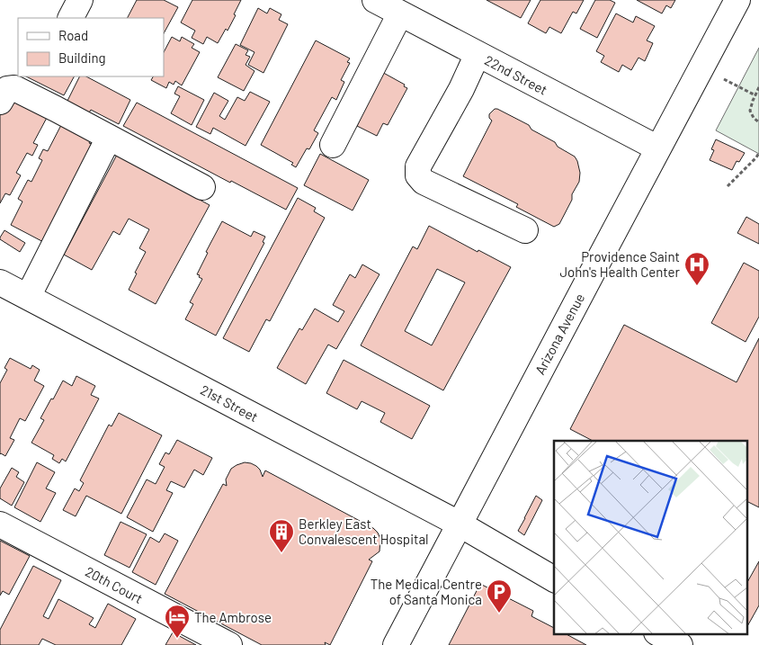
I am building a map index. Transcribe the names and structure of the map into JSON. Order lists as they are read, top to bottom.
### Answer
{
  "streets": {
    "street": [
      "22nd Street",
      "Arizona Avenue",
      "21st Street",
      "20th Court"
    ]
  },
  "crossings": [
    ["22nd Street", "Arizona Avenue"],
    ["Arizona Avenue", "21st Street"]
  ],
  "places": {
    "hospital": ["Providence Saint John's Health Center"],
    "building": ["Berkley East Convalescent Hospital"],
    "parking": ["The Medical Centre of Santa Monica"],
    "hotel": ["The Ambrose"]
  },
  "legend": ["Road", "Building"]
}
